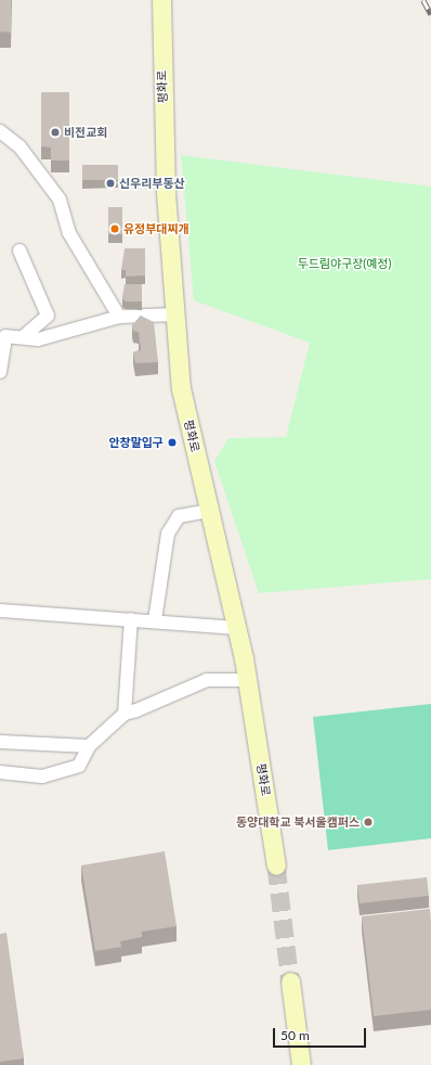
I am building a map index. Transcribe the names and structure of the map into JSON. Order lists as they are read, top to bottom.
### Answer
{
  "streets": {
    "main road": ["평화로"]
  },
  "parks": ["두드림야구장(예정)"],
  "places": [
    "비전교회",
    "신우리부동산",
    "유정부대찌개",
    "안창말입구",
    "동양대학교 북서울캠퍼스"
  ],
  "scale_bar": "50 m"
}
